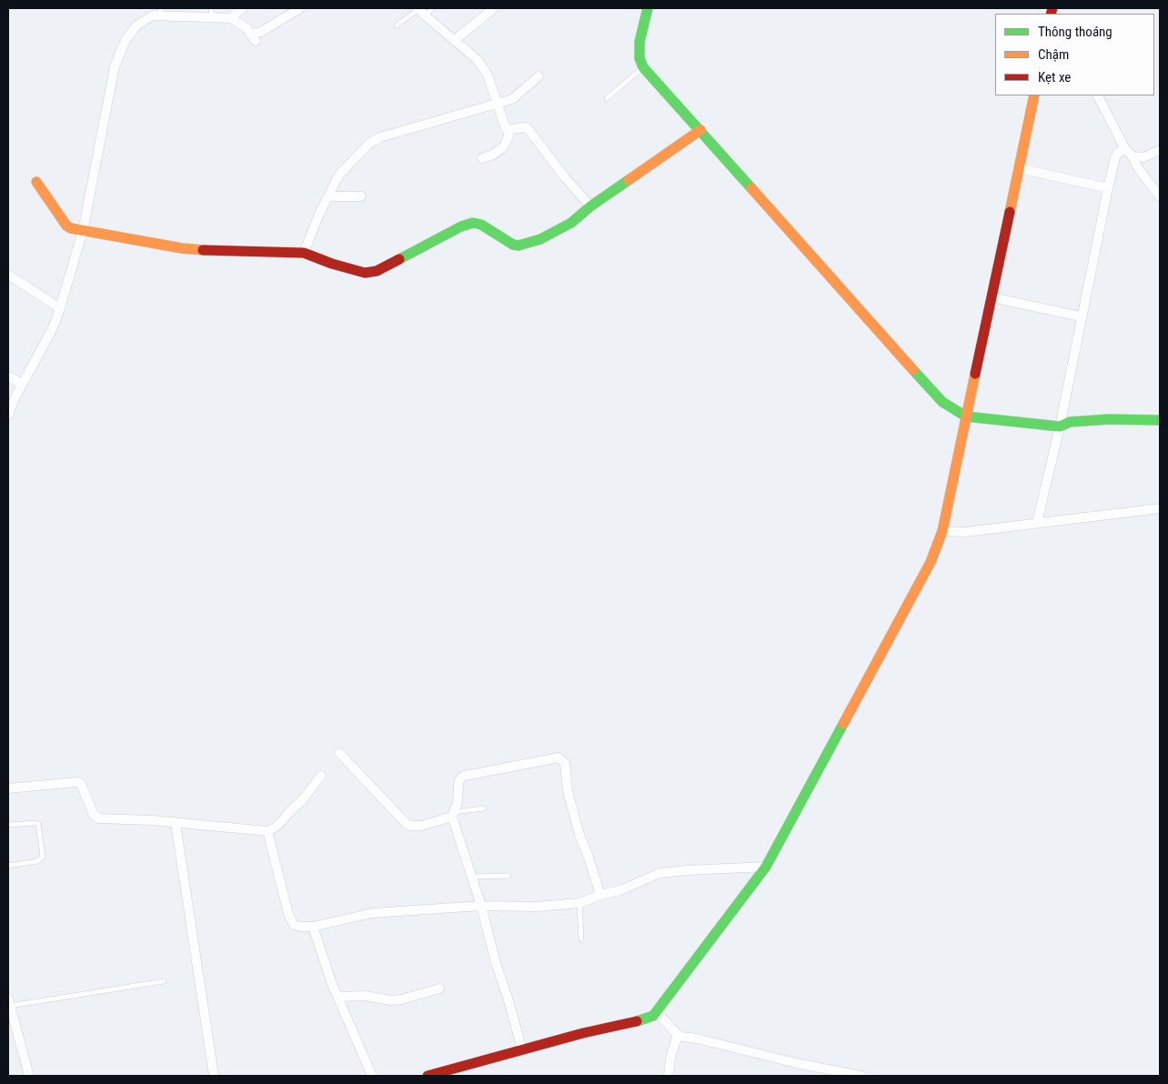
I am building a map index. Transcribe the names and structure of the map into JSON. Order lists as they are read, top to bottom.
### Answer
{
  "legend": ["Thông thoáng", "Chậm", "Kẹt xe"]
}
